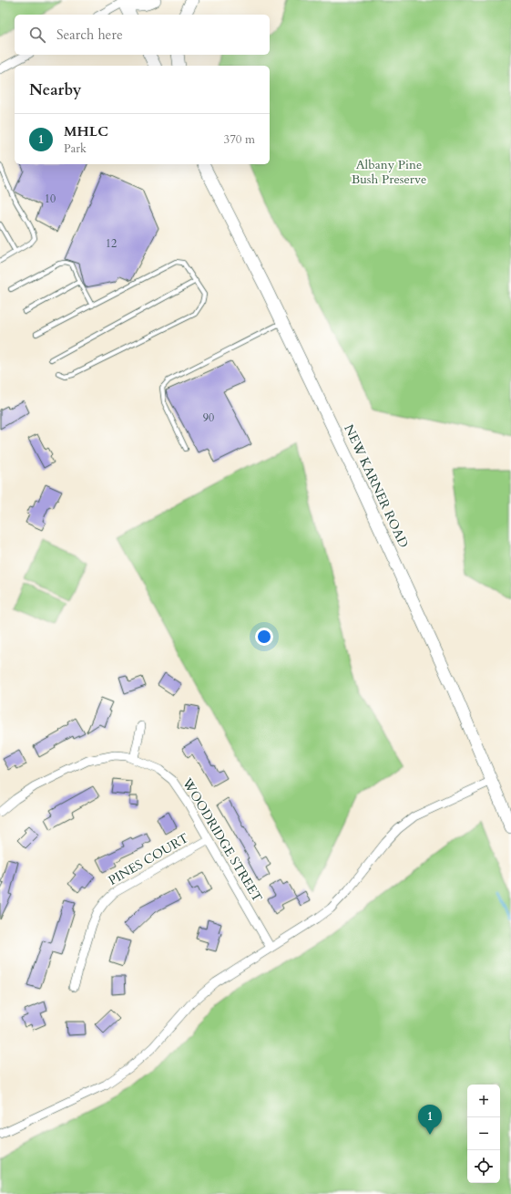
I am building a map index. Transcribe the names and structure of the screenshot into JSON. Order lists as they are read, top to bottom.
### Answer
{
  "streets": {
    "main road": ["NEW KARNER ROAD"],
    "street": ["WOODRIDGE STREET", "PINES COURT"]
  },
  "crossings": [
    ["WOODRIDGE STREET", "PINES COURT"]
  ],
  "parks": ["Albany Pine Bush Preserve"],
  "house_numbers": ["10", "12", "90"],
  "page": {
    "search": "Search here",
    "heading": "Nearby",
    "list": [
      {
        "mark": "1",
        "name": "MHLC",
        "note": "Park",
        "value": "370 m"
      }
    ],
    "map_buttons": ["+", "−"],
    "pins": "1"
  }
}
